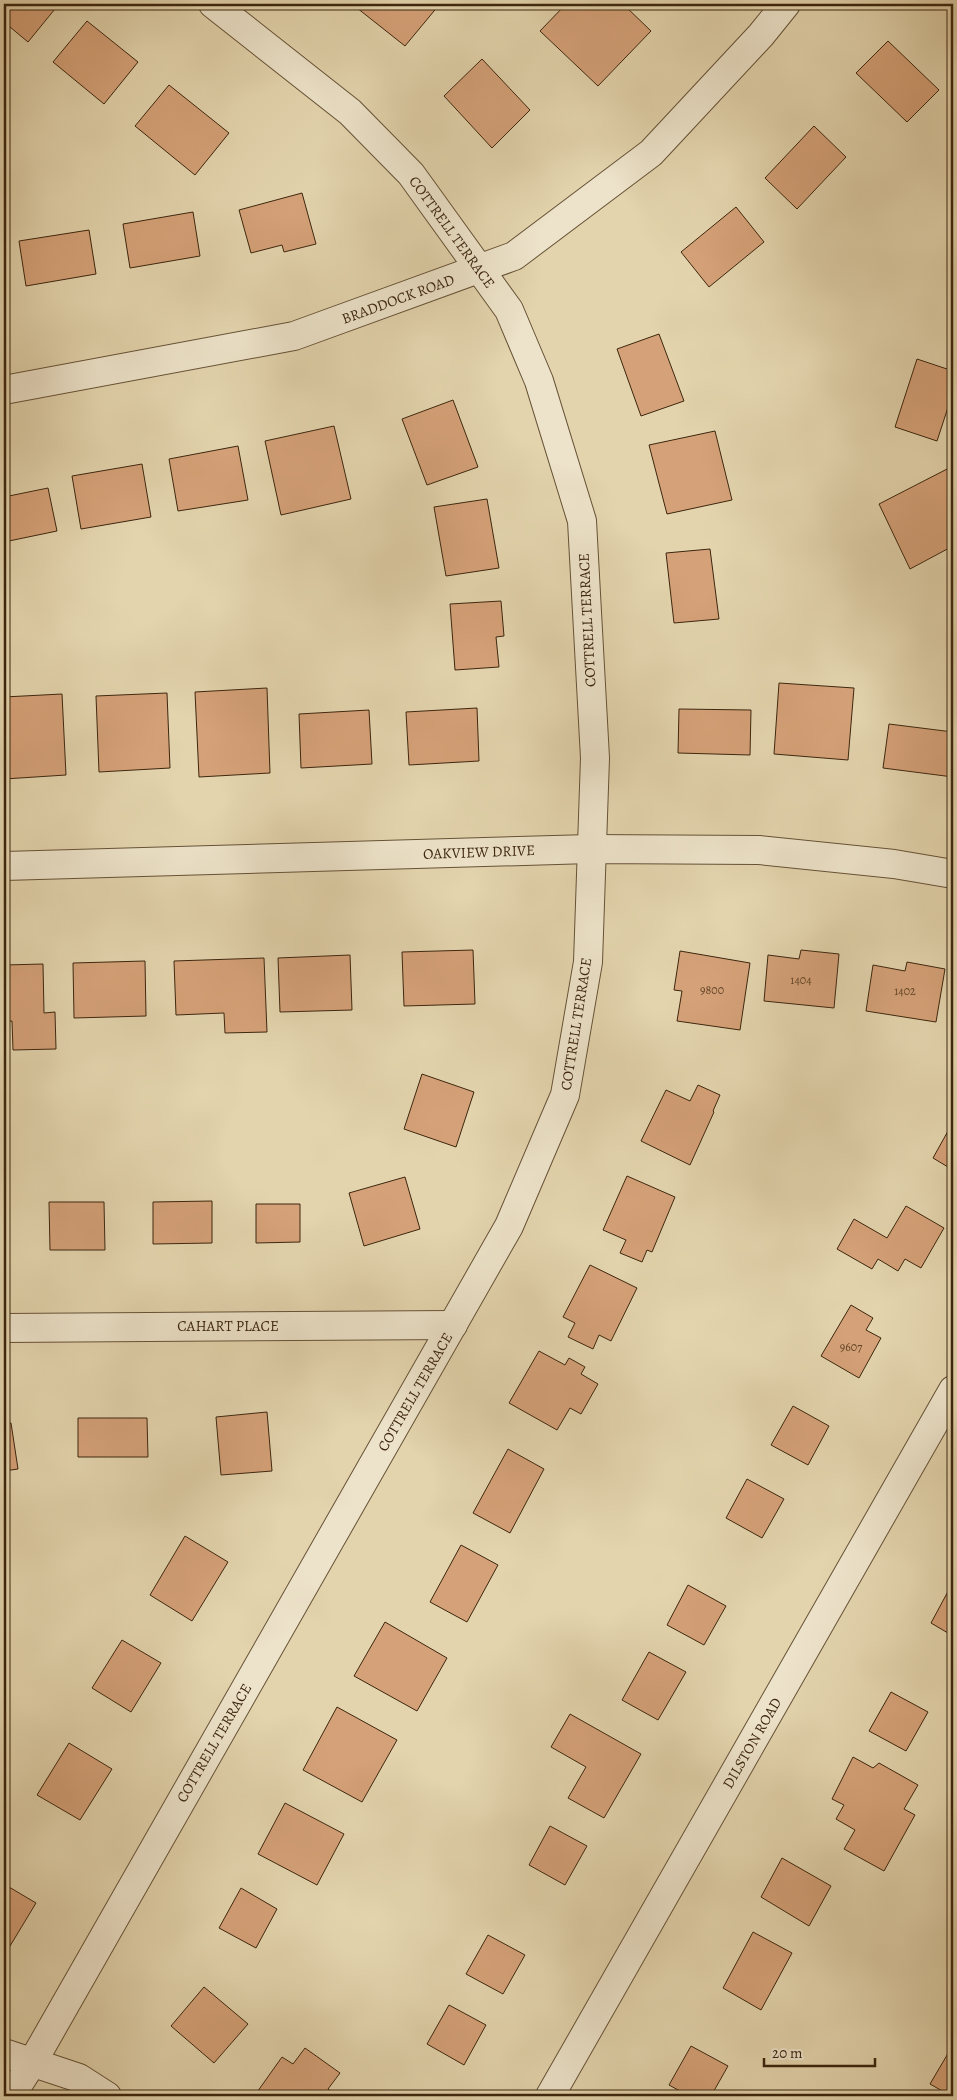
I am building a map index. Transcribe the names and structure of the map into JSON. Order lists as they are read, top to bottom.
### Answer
{
  "streets": {
    "street": [
      "COTTRELL TERRACE",
      "BRADDOCK ROAD",
      "OAKVIEW DRIVE",
      "CAHART PLACE",
      "DILSTON ROAD"
    ]
  },
  "crossings": [
    ["COTTRELL TERRACE", "BRADDOCK ROAD"],
    ["COTTRELL TERRACE", "OAKVIEW DRIVE"],
    ["COTTRELL TERRACE", "CAHART PLACE"]
  ],
  "house_numbers": [
    "1404",
    "9800",
    "1402",
    "9607"
  ],
  "scale_bar": "20 m"
}
